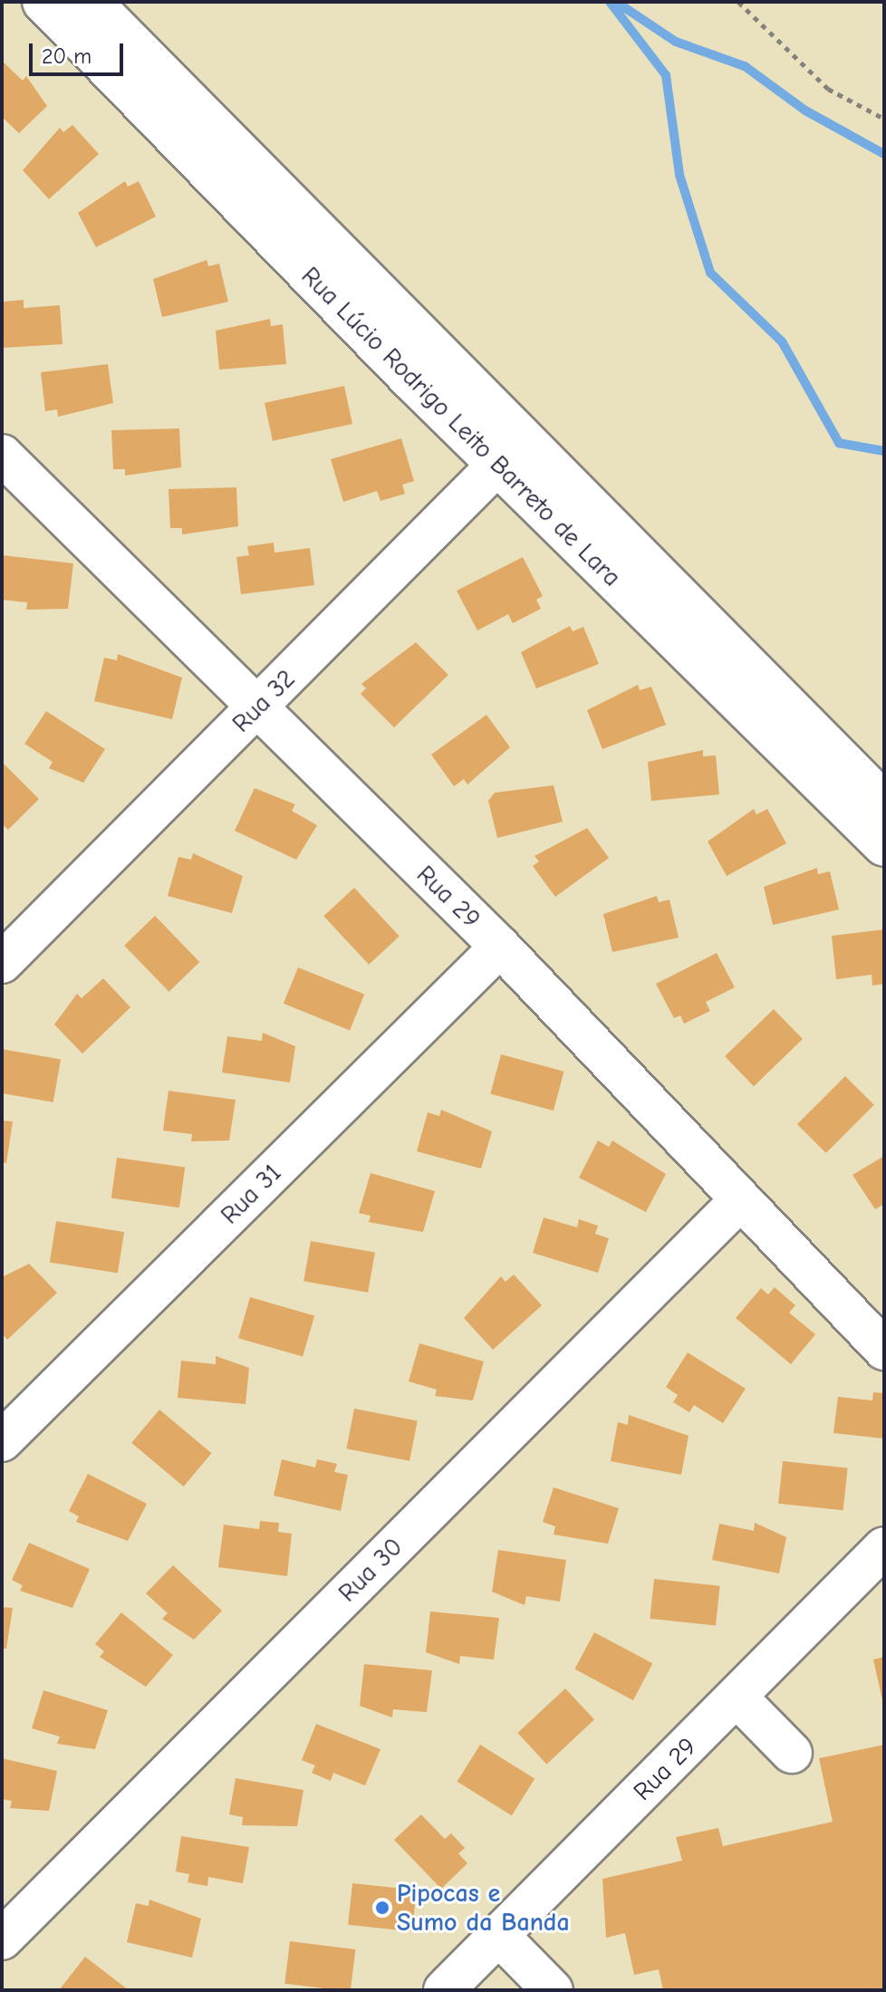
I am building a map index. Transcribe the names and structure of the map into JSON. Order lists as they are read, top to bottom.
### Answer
{
  "streets": {
    "street": [
      "Rua Lúcio Rodrigo Leito Barreto de Lara",
      "Rua 32",
      "Rua 29",
      "Rua 31",
      "Rua 30"
    ]
  },
  "crossings": [
    ["Rua Lúcio Rodrigo Leito Barreto de Lara", "Rua 32"],
    ["Rua 32", "Rua 29"],
    ["Rua 29", "Rua 31"],
    ["Rua 29", "Rua 30"]
  ],
  "places": ["Pipocas e Sumo da Banda"],
  "scale_bar": "20 m"
}
